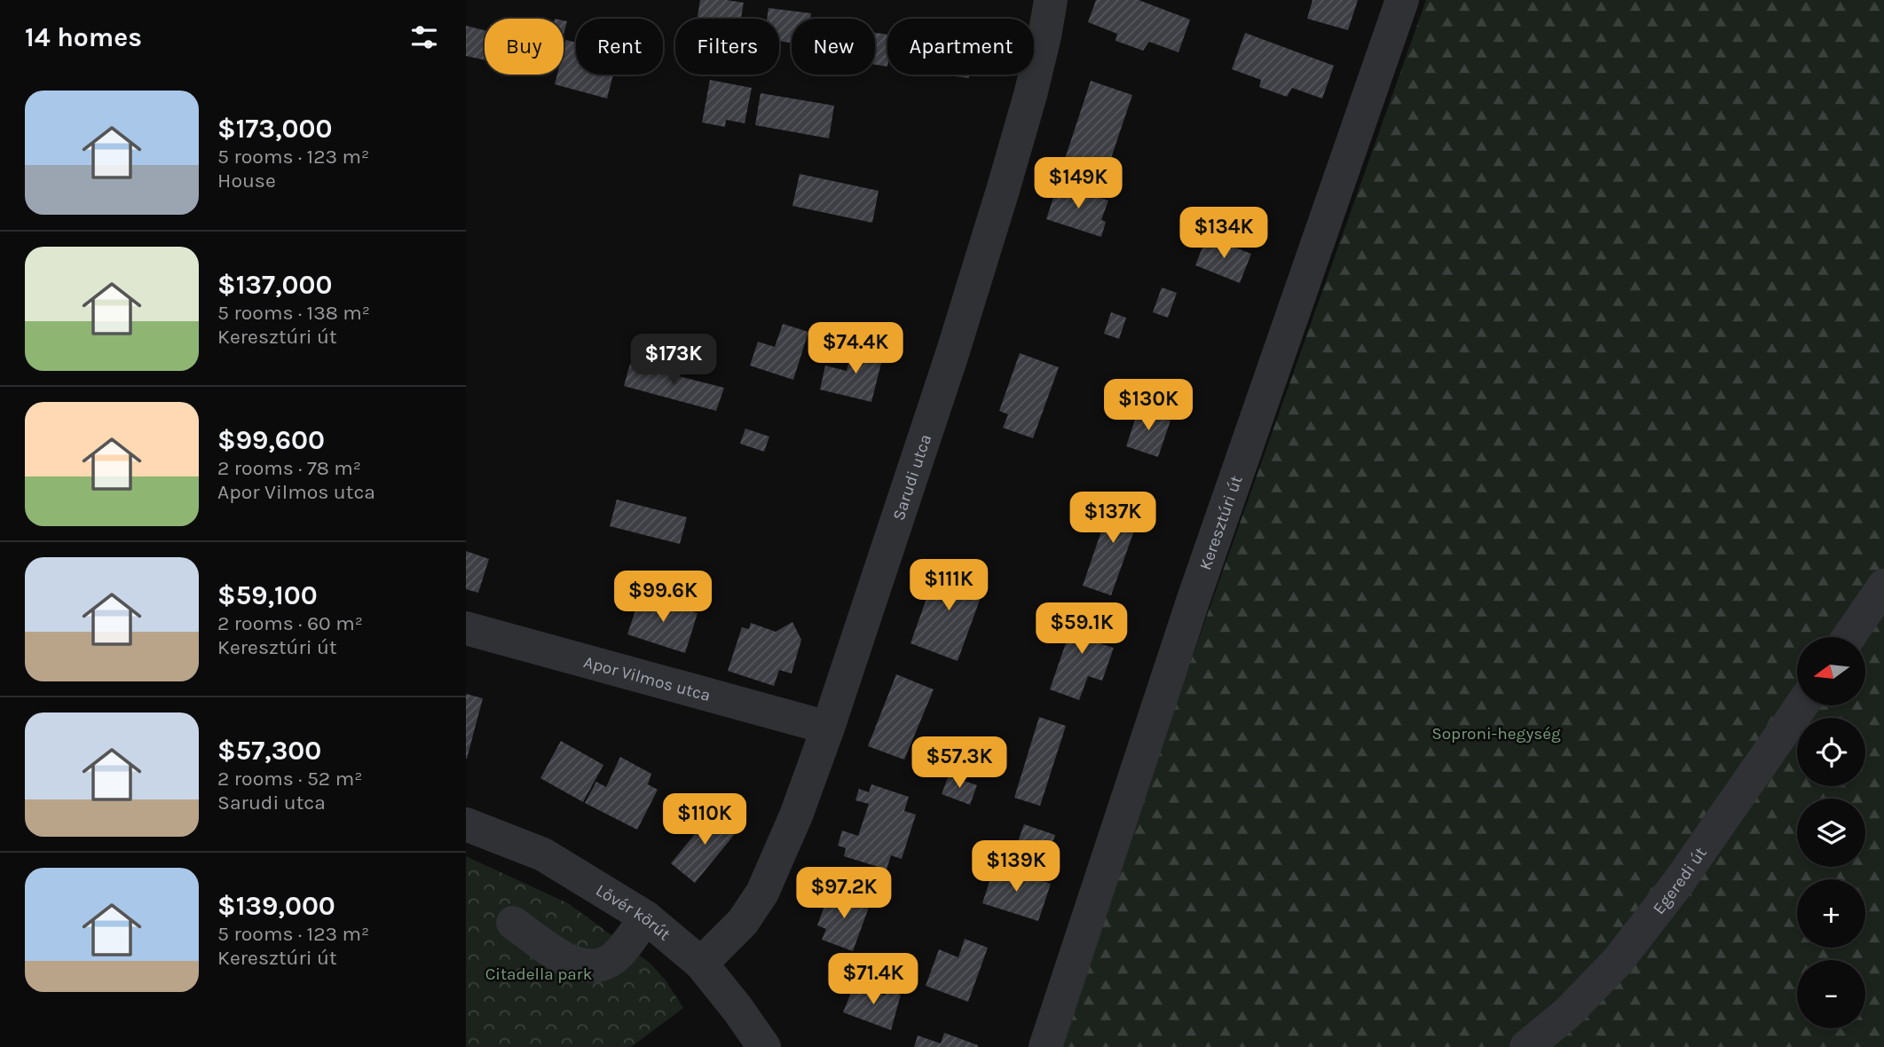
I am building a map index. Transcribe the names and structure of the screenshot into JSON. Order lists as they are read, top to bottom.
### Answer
{
  "streets": {
    "street": [
      "Sarudi utca",
      "Keresztúri út",
      "Apor Vilmos utca",
      "Egeredi út",
      "Lővér körút"
    ]
  },
  "crossings": [
    ["Sarudi utca", "Apor Vilmos utca"],
    ["Sarudi utca", "Lővér körút"]
  ],
  "parks": ["Soproni-hegység", "Citadella park"],
  "north": "left",
  "page": {
    "heading": "14 homes",
    "chip": [
      "Buy",
      "Rent",
      "Filters",
      "New",
      "Apartment"
    ],
    "list": [
      {
        "name": "$173,000",
        "note": "5 rooms · 123 m² · House"
      },
      {
        "name": "$137,000",
        "note": "5 rooms · 138 m² · Keresztúri út"
      },
      {
        "name": "$99,600",
        "note": "2 rooms · 78 m² · Apor Vilmos utca"
      },
      {
        "name": "$59,100",
        "note": "2 rooms · 60 m² · Keresztúri út"
      },
      {
        "name": "$57,300",
        "note": "2 rooms · 52 m² · Sarudi utca"
      },
      {
        "name": "$139,000",
        "note": "5 rooms · 123 m² · Keresztúri út"
      }
    ],
    "price": [
      "$149K",
      "$134K",
      "$74.4K",
      "$173K",
      "$130K",
      "$137K",
      "$111K",
      "$99.6K",
      "$59.1K",
      "$57.3K",
      "$110K",
      "$139K",
      "$97.2K",
      "$71.4K"
    ],
    "map_buttons": ["+", "−"]
  }
}
